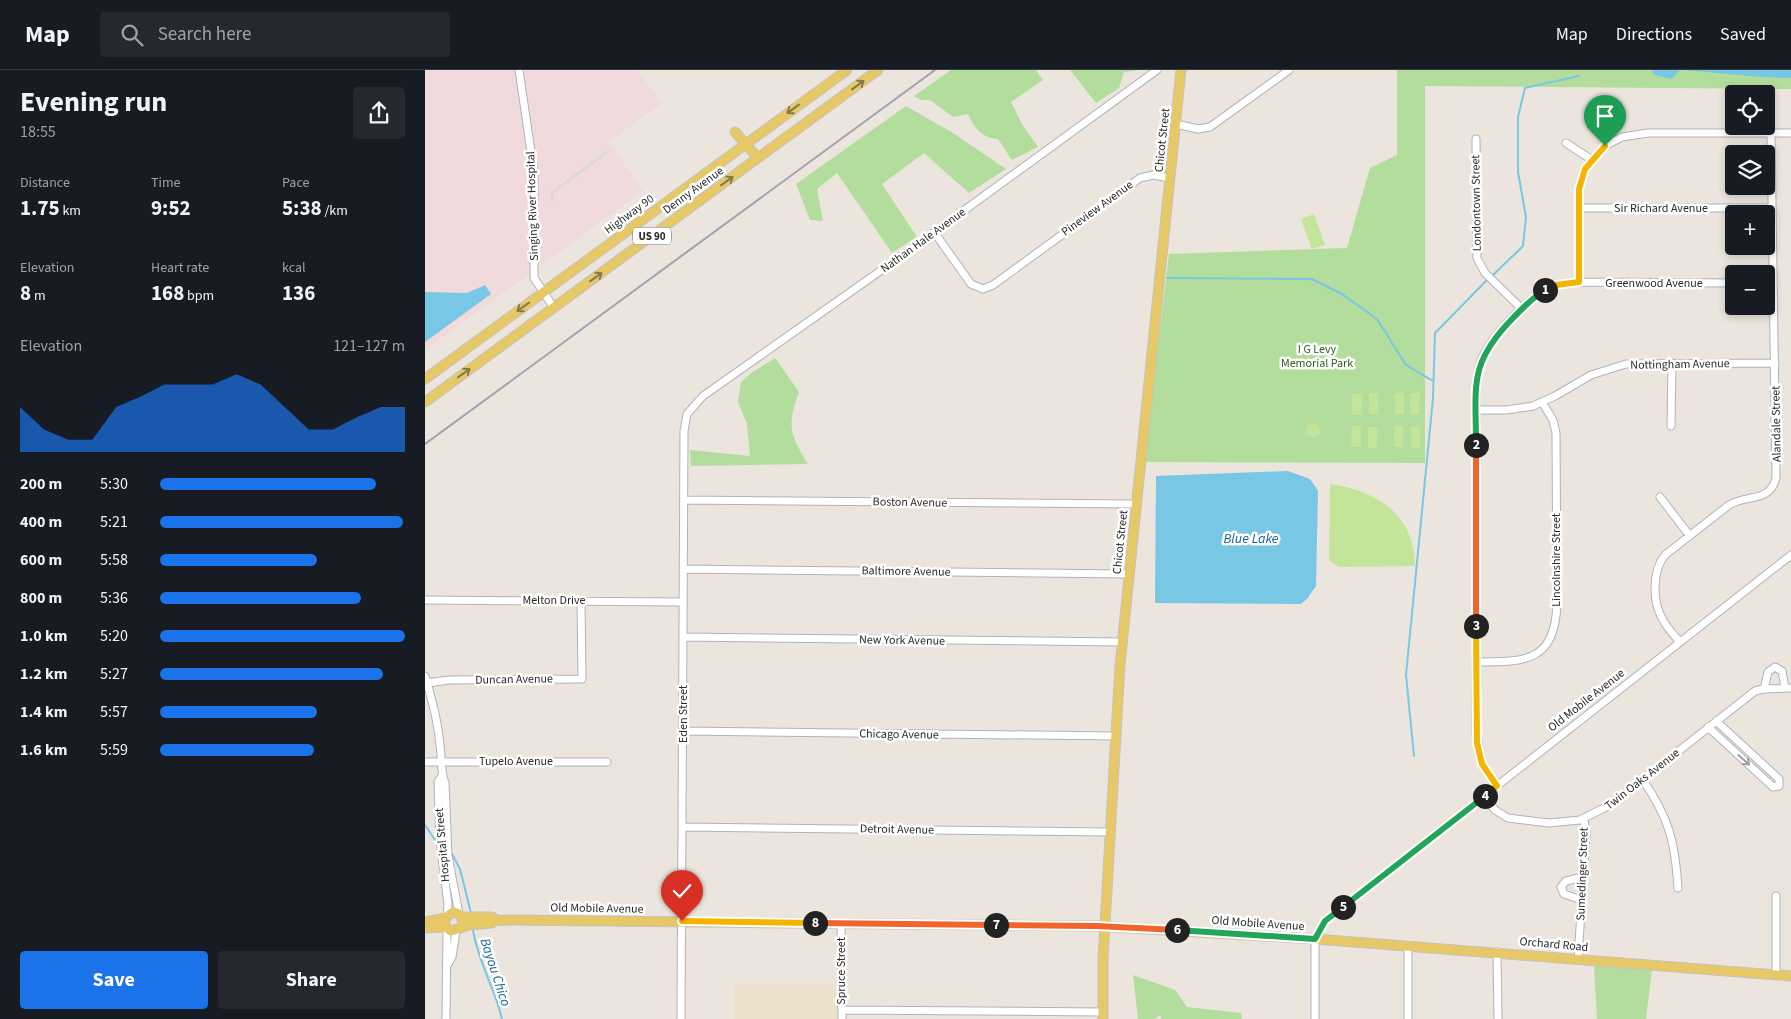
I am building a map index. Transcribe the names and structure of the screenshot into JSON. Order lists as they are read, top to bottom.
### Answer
{
  "streets": {
    "main road": [
      "Chicot Street",
      "Denny Avenue",
      "Highway 90",
      "US 90",
      "Old Mobile Avenue",
      "Orchard Road"
    ],
    "street": [
      "Londontown Street",
      "Singing River Hospital",
      "Pineview Avenue",
      "Sir Richard Avenue",
      "Nathan Hale Avenue",
      "Greenwood Avenue",
      "Nottingham Avenue",
      "Alandale Street",
      "Boston Avenue",
      "Lincolnshire Street",
      "Baltimore Avenue",
      "Melton Drive",
      "New York Avenue",
      "Duncan Avenue",
      "Eden Street",
      "Chicago Avenue",
      "Tupelo Avenue",
      "Twin Oaks Avenue",
      "Detroit Avenue",
      "Hospital Street",
      "Sumedinger Street",
      "Spruce Street"
    ]
  },
  "crossings": [
    ["Chicot Street", "Pineview Avenue"],
    ["Chicot Street", "Boston Avenue"],
    ["Chicot Street", "Baltimore Avenue"],
    ["Chicot Street", "New York Avenue"],
    ["Chicot Street", "Old Mobile Avenue"],
    ["Chicot Street", "Chicago Avenue"],
    ["Chicot Street", "Detroit Avenue"],
    ["Denny Avenue", "Singing River Hospital"],
    ["Londontown Street", "Greenwood Avenue"],
    ["Singing River Hospital", "Highway 90"],
    ["Pineview Avenue", "Nathan Hale Avenue"],
    ["Nathan Hale Avenue", "Eden Street"],
    ["Greenwood Avenue", "Nottingham Avenue"],
    ["Greenwood Avenue", "Lincolnshire Street"],
    ["Greenwood Avenue", "Old Mobile Avenue"],
    ["Nottingham Avenue", "Alandale Street"],
    ["Nottingham Avenue", "Lincolnshire Street"],
    ["Alandale Street", "Old Mobile Avenue"],
    ["Boston Avenue", "Eden Street"],
    ["Baltimore Avenue", "Eden Street"],
    ["Melton Drive", "Duncan Avenue"],
    ["Melton Drive", "Eden Street"],
    ["New York Avenue", "Eden Street"],
    ["Duncan Avenue", "Hospital Street"],
    ["Old Mobile Avenue", "Eden Street"],
    ["Old Mobile Avenue", "Twin Oaks Avenue"],
    ["Old Mobile Avenue", "Hospital Street"],
    ["Old Mobile Avenue", "Orchard Road"],
    ["Old Mobile Avenue", "Spruce Street"],
    ["Eden Street", "Chicago Avenue"],
    ["Eden Street", "Detroit Avenue"],
    ["Tupelo Avenue", "Hospital Street"],
    ["Twin Oaks Avenue", "Sumedinger Street"],
    ["Sumedinger Street", "Orchard Road"]
  ],
  "one_way": ["Denny Avenue", "Highway 90"],
  "water": ["Blue Lake", "Bayou Chico"],
  "parks": ["I G Levy Memorial Park"],
  "page": {
    "header": "Map",
    "search": "Search here",
    "nav": ["Map", "Directions", "Saved"],
    "heading": ["Evening run", "18:55"],
    "map_buttons": ["+", "−"],
    "stats": [
      ["Distance", "1.75 km"],
      ["Time", "9:52"],
      ["Pace", "5:38 /km"],
      ["Elevation", "8 m"],
      ["Heart rate", "168 bpm"],
      ["kcal", "136"]
    ],
    "pins": [
      "1",
      "2",
      "3",
      "4",
      "5",
      "8",
      "7",
      "6"
    ],
    "chart": ["Elevation", "121–127 m"],
    "list": [
      {
        "name": "200 m",
        "note": "5:30"
      },
      {
        "name": "400 m",
        "note": "5:21"
      },
      {
        "name": "600 m",
        "note": "5:58"
      },
      {
        "name": "800 m",
        "note": "5:36"
      },
      {
        "name": "1.0 km",
        "note": "5:20"
      },
      {
        "name": "1.2 km",
        "note": "5:27"
      },
      {
        "name": "1.4 km",
        "note": "5:57"
      },
      {
        "name": "1.6 km",
        "note": "5:59"
      }
    ],
    "buttons": ["Save", "Share"]
  }
}
